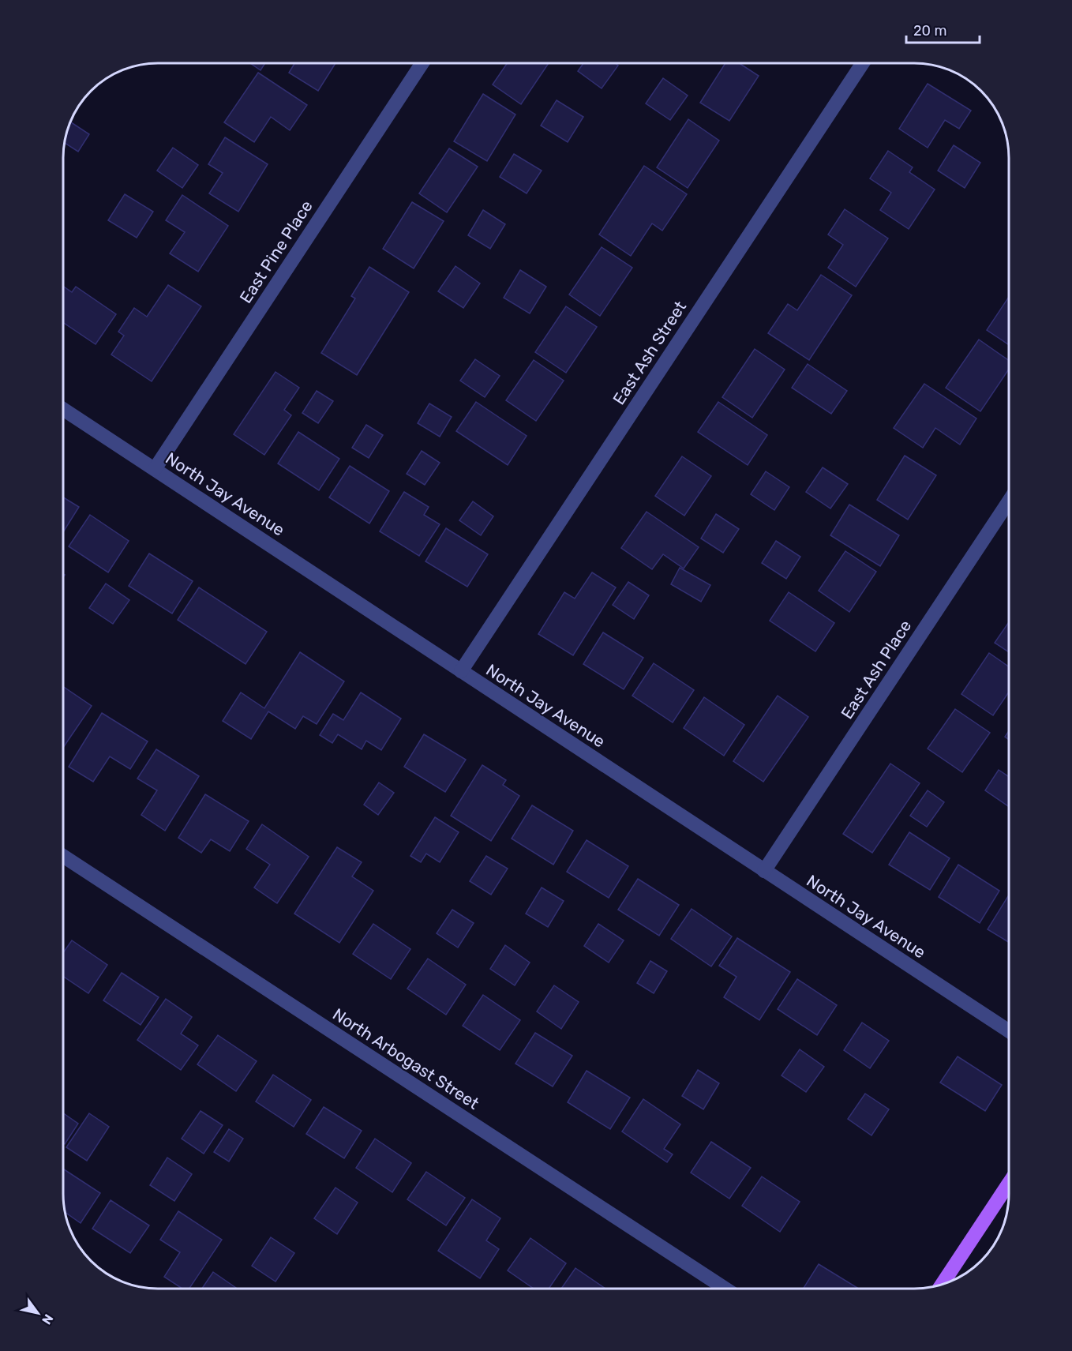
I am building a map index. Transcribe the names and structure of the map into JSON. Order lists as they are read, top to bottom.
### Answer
{
  "streets": {
    "street": [
      "East Pine Place",
      "East Ash Street",
      "North Jay Avenue",
      "East Ash Place",
      "North Arbogast Street"
    ]
  },
  "crossings": [
    ["East Pine Place", "North Jay Avenue"],
    ["East Ash Street", "North Jay Avenue"],
    ["North Jay Avenue", "East Ash Place"]
  ],
  "scale_bar": "20 m",
  "north": "bottom right"
}
